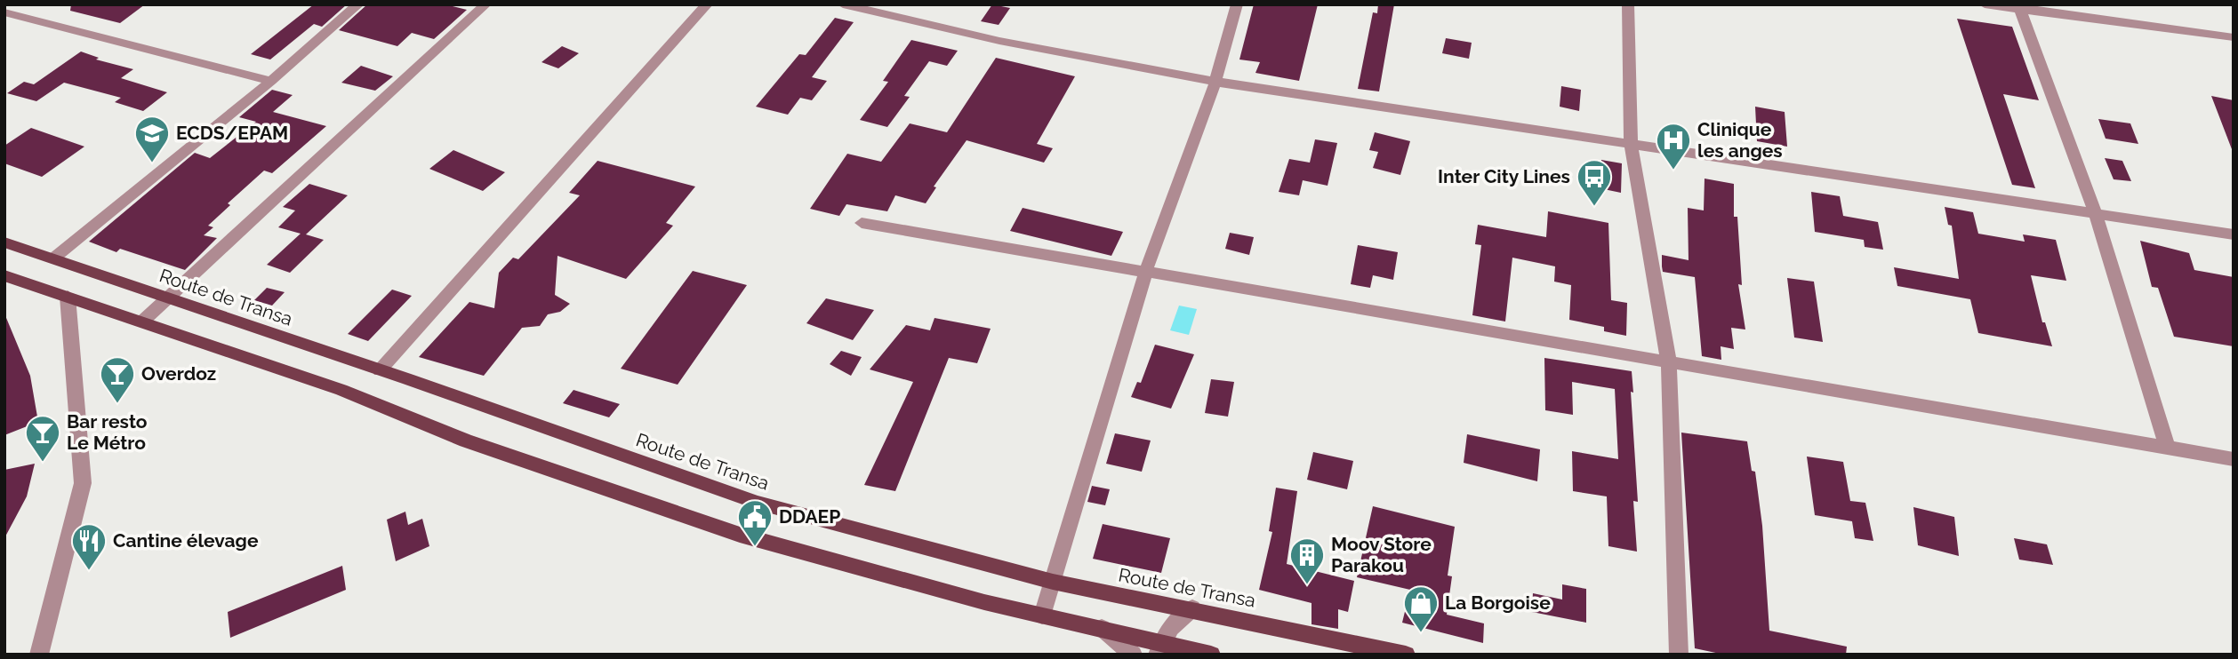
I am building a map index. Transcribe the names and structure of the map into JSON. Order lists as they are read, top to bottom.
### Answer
{
  "streets": {
    "main road": ["Route de Transa"]
  },
  "places": {
    "school or university": ["ECDS/EPAM"],
    "hospital": ["Clinique les anges"],
    "bus stop": ["Inter City Lines"],
    "bar": ["Overdoz", "Bar resto Le Métro"],
    "public building": ["DDAEP"],
    "restaurant": ["Cantine élevage"],
    "building": ["Moov Store Parakou"],
    "shop": ["La Borgoise"]
  }
}
